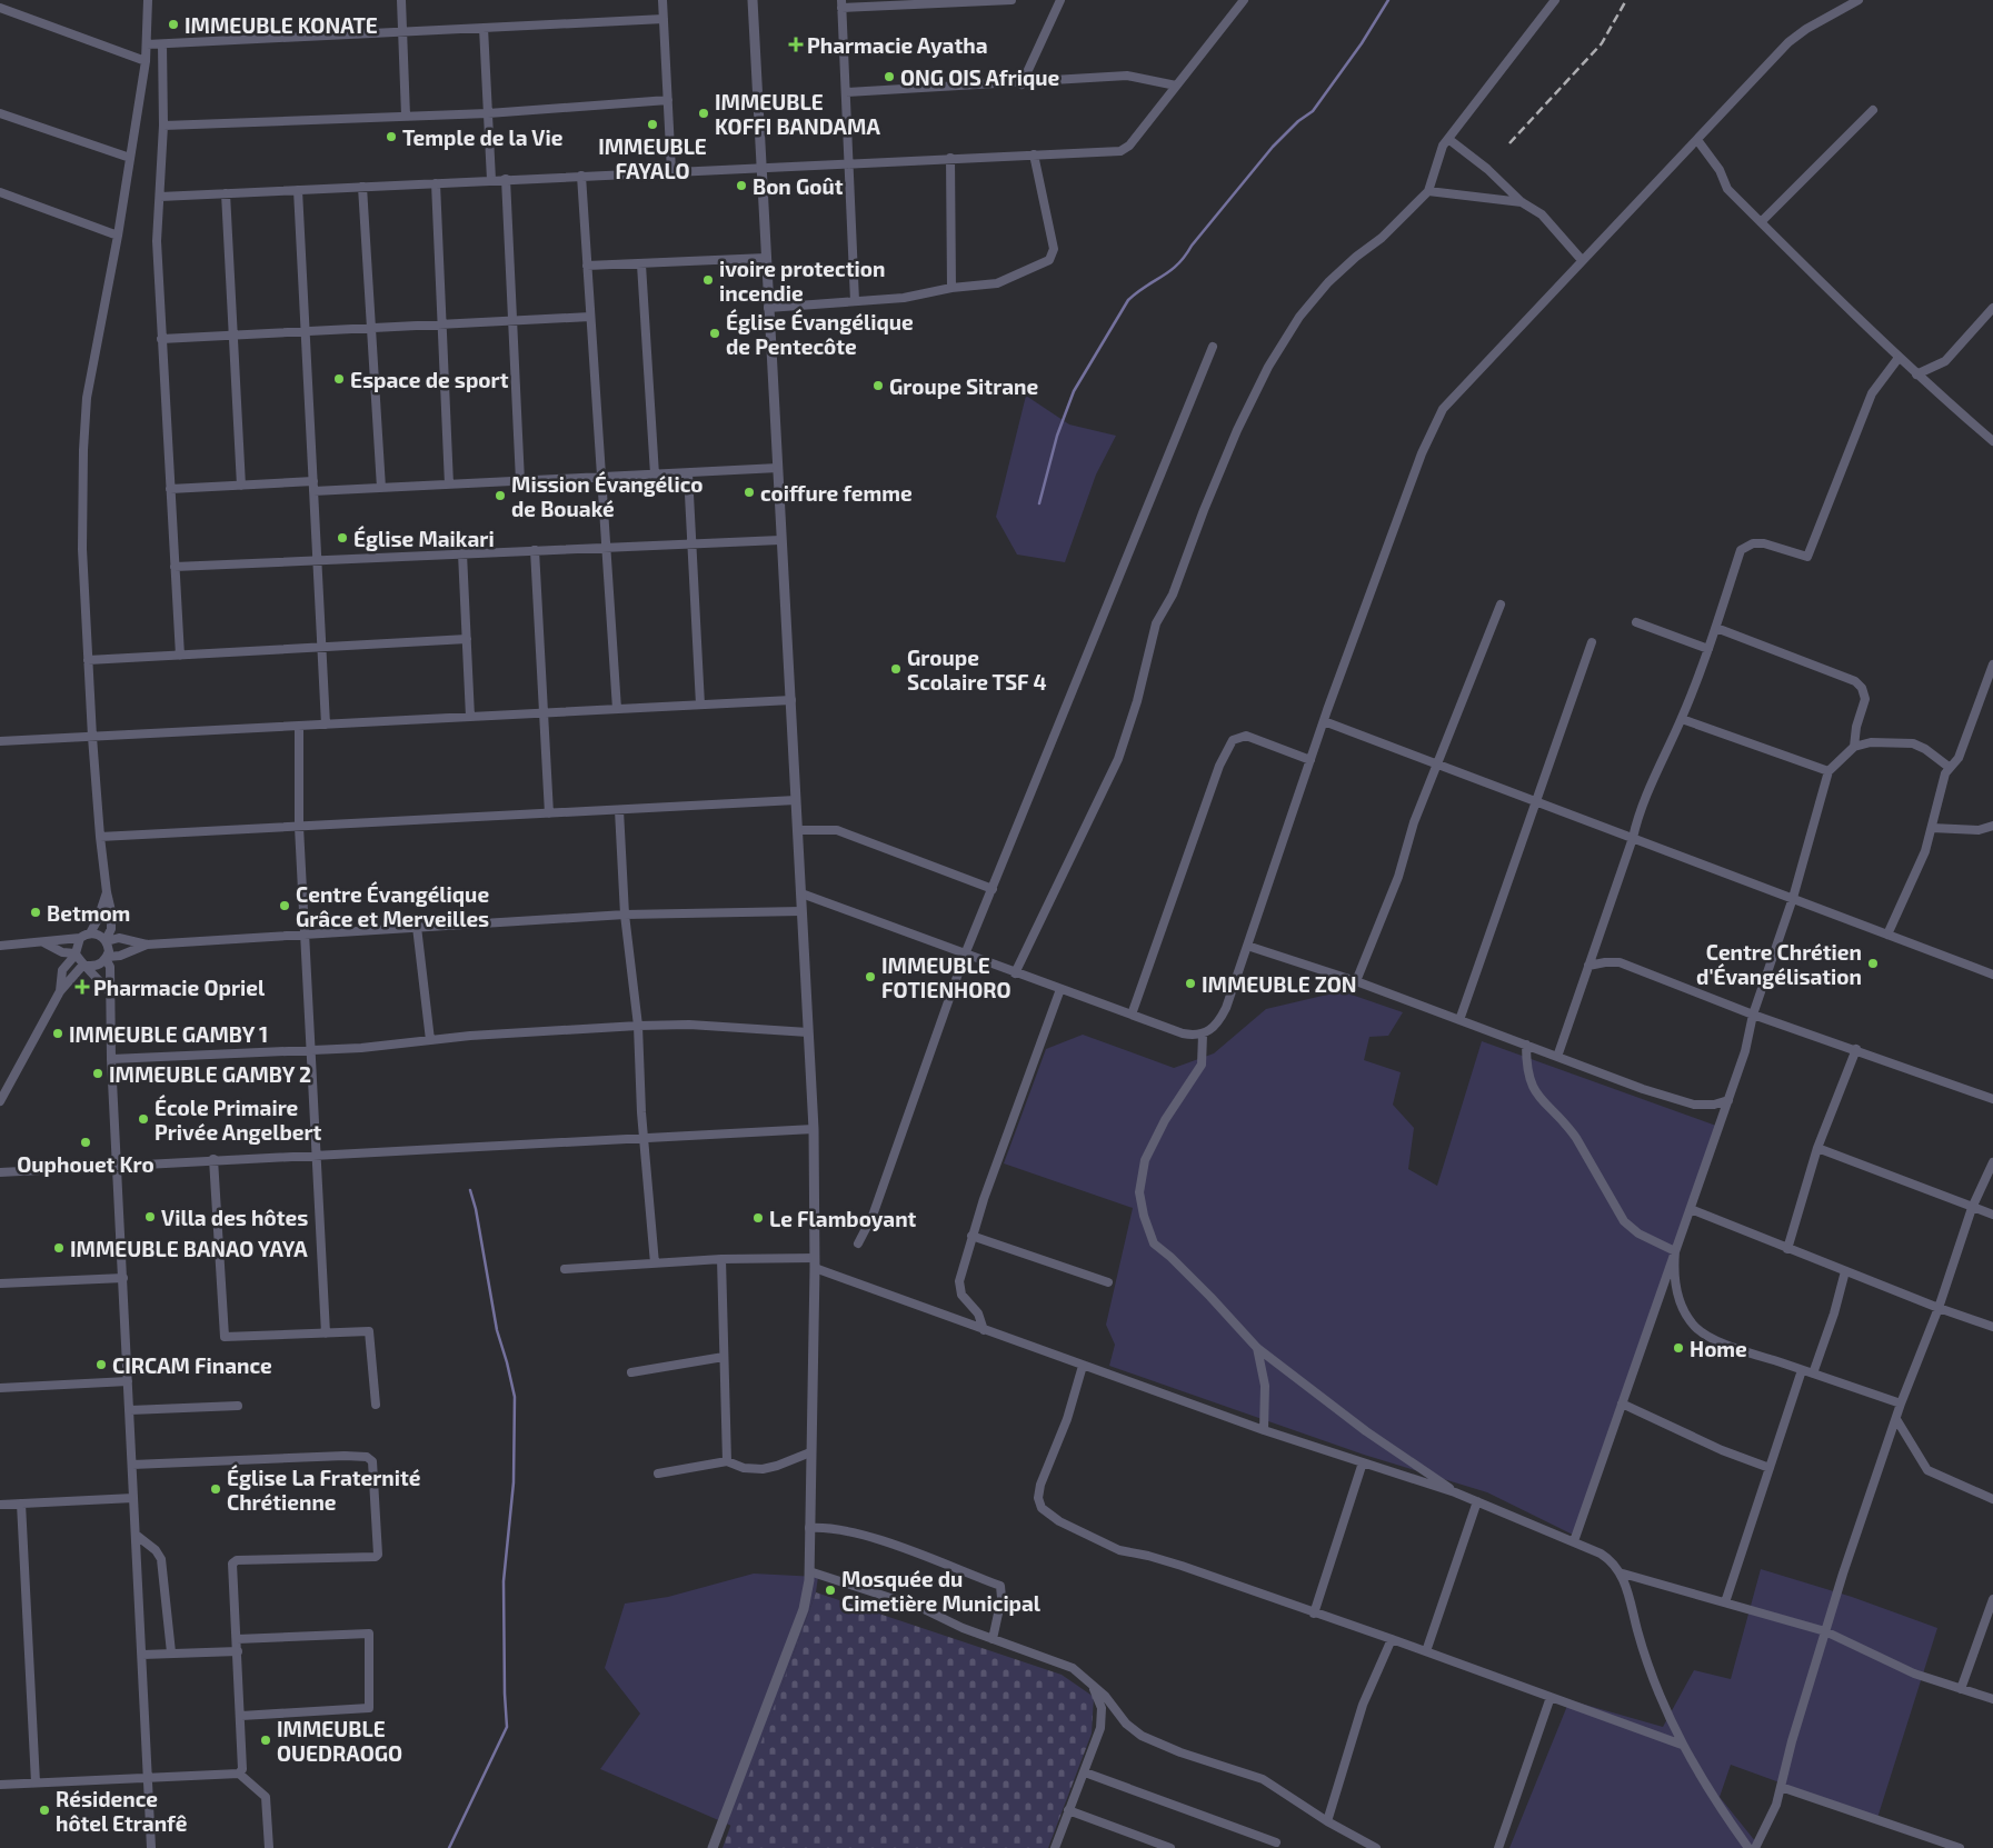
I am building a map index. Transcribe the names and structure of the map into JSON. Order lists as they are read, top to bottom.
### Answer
{
  "places": {
    "other": [
      "IMMEUBLE KONATE",
      "ONG OIS Afrique",
      "IMMEUBLE KOFFI BANDAMA",
      "IMMEUBLE FAYALO",
      "Temple de la Vie",
      "Bon Goût",
      "ivoire protection incendie",
      "Église Évangélique de Pentecôte",
      "Espace de sport",
      "Groupe Sitrane",
      "coiffure femme",
      "Mission Évangélico de Bouaké",
      "Église Maikari",
      "Groupe Scolaire TSF 4",
      "Centre Évangélique Grâce et Merveilles",
      "Betmom",
      "Centre Chrétien d'Évangélisation",
      "IMMEUBLE FOTIENHORO",
      "IMMEUBLE ZON",
      "IMMEUBLE GAMBY 1",
      "IMMEUBLE GAMBY 2",
      "École Primaire Privée Angelbert",
      "Ouphouet Kro",
      "Villa des hôtes",
      "Le Flamboyant",
      "IMMEUBLE BANAO YAYA",
      "Home",
      "CIRCAM Finance",
      "Église La Fraternité Chrétienne",
      "Mosquée du Cimetière Municipal",
      "IMMEUBLE OUEDRAOGO",
      "Résidence hôtel Etranfê"
    ],
    "health": ["Pharmacie Ayatha", "Pharmacie Opriel"]
  }
}
